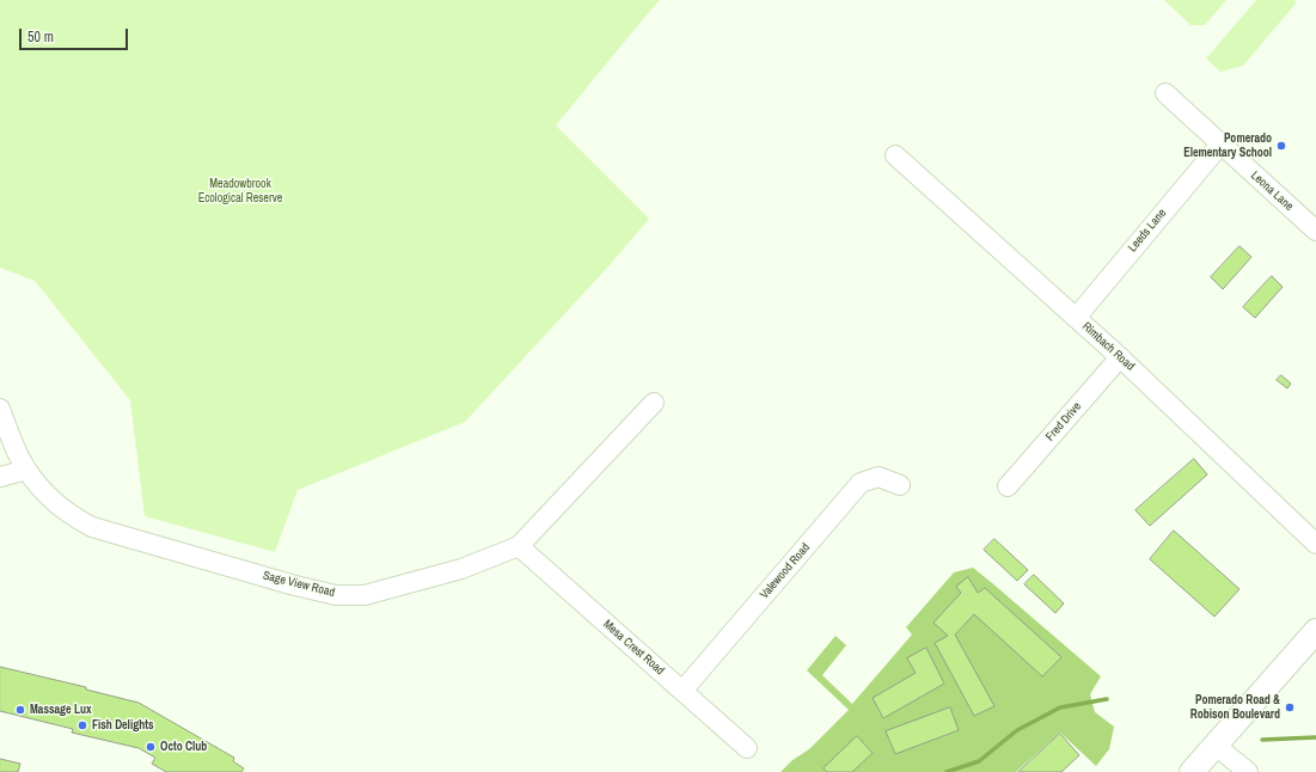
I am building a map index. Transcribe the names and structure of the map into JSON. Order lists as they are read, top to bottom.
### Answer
{
  "streets": {
    "street": [
      "Leona Lane",
      "Leeds Lane",
      "Rimbach Road",
      "Fred Drive",
      "Valewood Road",
      "Sage View Road",
      "Mesa Crest Road"
    ]
  },
  "crossings": [
    ["Leona Lane", "Leeds Lane"],
    ["Leeds Lane", "Rimbach Road"],
    ["Rimbach Road", "Fred Drive"],
    ["Valewood Road", "Mesa Crest Road"],
    ["Sage View Road", "Mesa Crest Road"]
  ],
  "parks": ["Meadowbrook Ecological Reserve"],
  "places": [
    "Pomerado Elementary School",
    "Pomerado Road & Robison Boulevard",
    "Massage Lux",
    "Fish Delights",
    "Octo Club"
  ],
  "scale_bar": "50 m"
}
